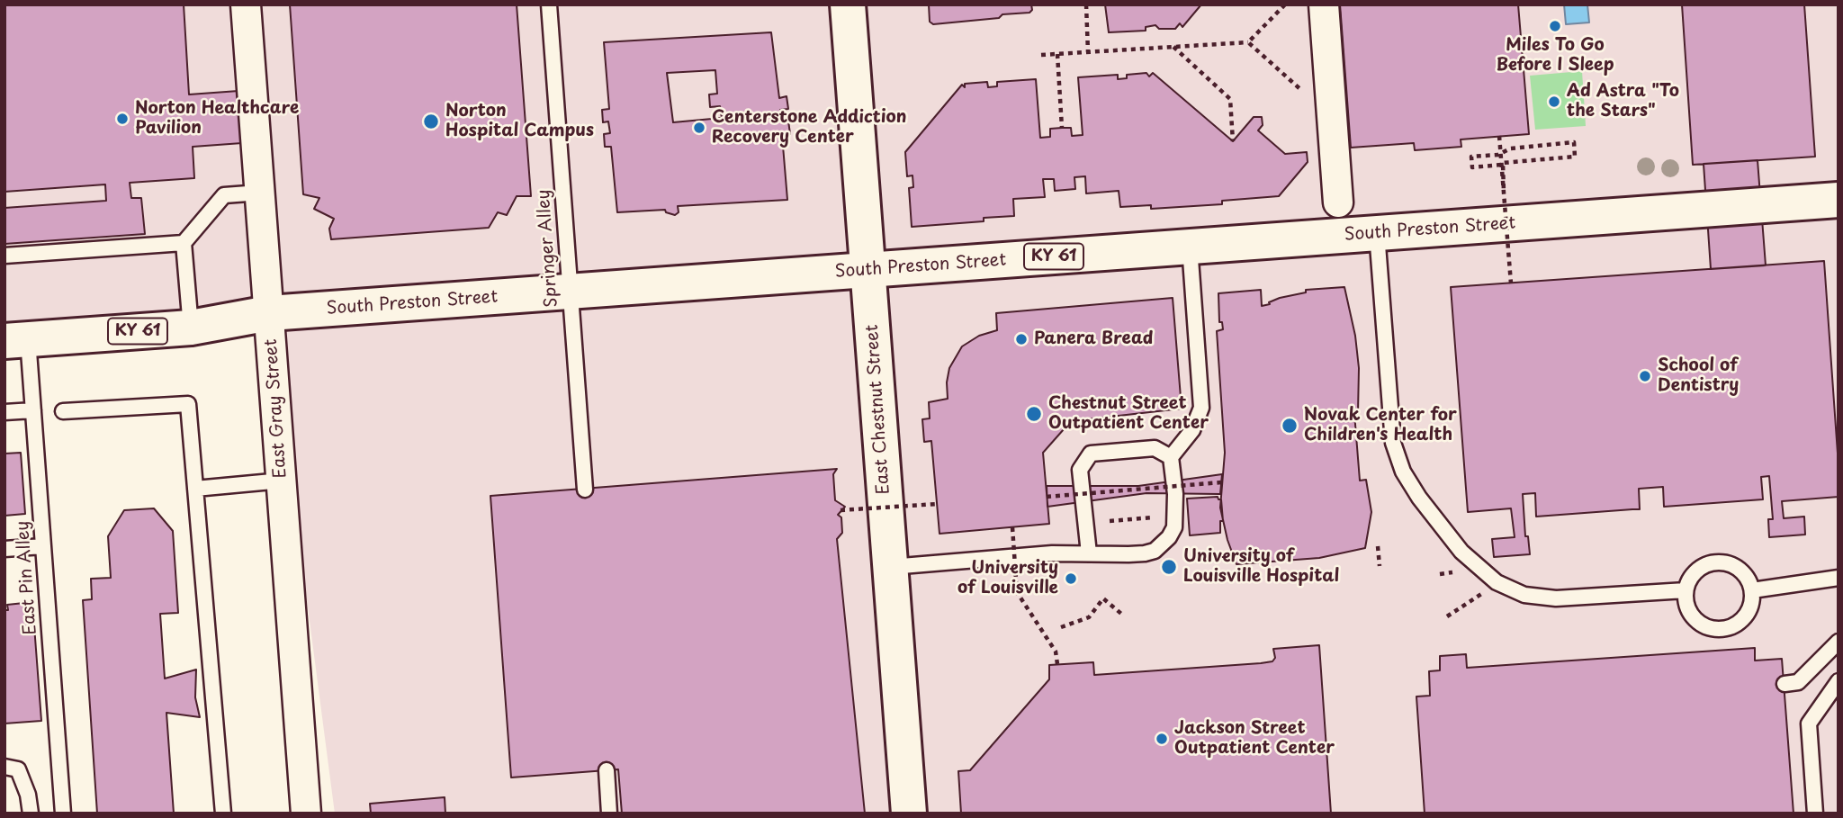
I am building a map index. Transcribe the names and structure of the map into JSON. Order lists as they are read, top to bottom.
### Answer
{
  "streets": {
    "main road": ["South Preston Street", "KY 61", "East Chestnut Street"],
    "street": ["East Gray Street"],
    "lane": ["Springer Alley", "East Pin Alley"]
  },
  "crossings": [
    ["South Preston Street", "Springer Alley"],
    ["South Preston Street", "East Gray Street"],
    ["South Preston Street", "East Chestnut Street"],
    ["South Preston Street", "East Pin Alley"]
  ],
  "places": [
    "Miles To Go Before I Sleep",
    "Ad Astra \"To the Stars\"",
    "Norton Healthcare Pavilion",
    "Norton Hospital Campus",
    "Centerstone Addiction Recovery Center",
    "Panera Bread",
    "School of Dentistry",
    "Chestnut Street Outpatient Center",
    "Novak Center for Children's Health",
    "University of Louisville Hospital",
    "University of Louisville",
    "Jackson Street Outpatient Center"
  ]
}
